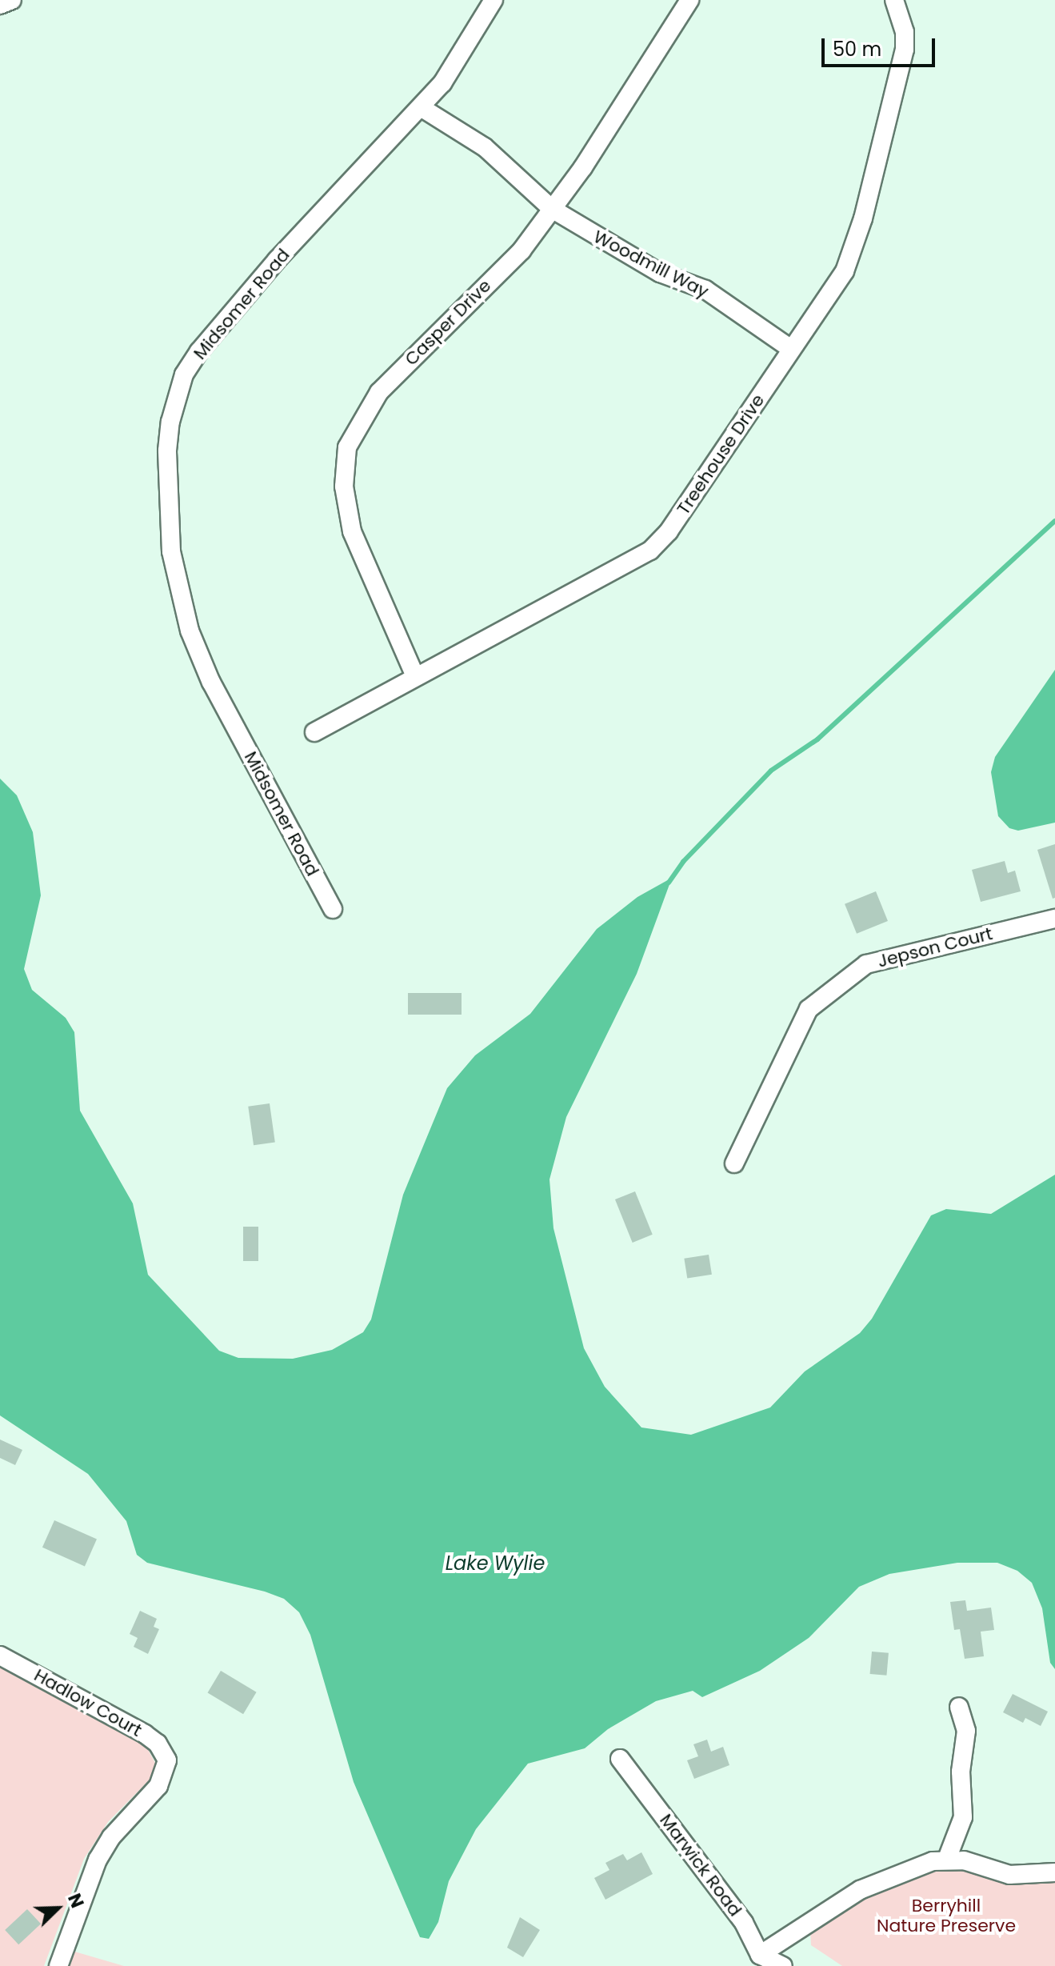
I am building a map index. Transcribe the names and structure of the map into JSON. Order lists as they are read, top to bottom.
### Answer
{
  "streets": {
    "street": [
      "Woodmill Way",
      "Midsomer Road",
      "Casper Drive",
      "Treehouse Drive",
      "Jepson Court",
      "Hadlow Court",
      "Marwick Road"
    ]
  },
  "crossings": [
    ["Woodmill Way", "Midsomer Road"],
    ["Woodmill Way", "Casper Drive"],
    ["Woodmill Way", "Treehouse Drive"],
    ["Casper Drive", "Treehouse Drive"]
  ],
  "water": ["Lake Wylie"],
  "parks": ["Berryhill Nature Preserve"],
  "scale_bar": "50 m",
  "north": "top right"
}
